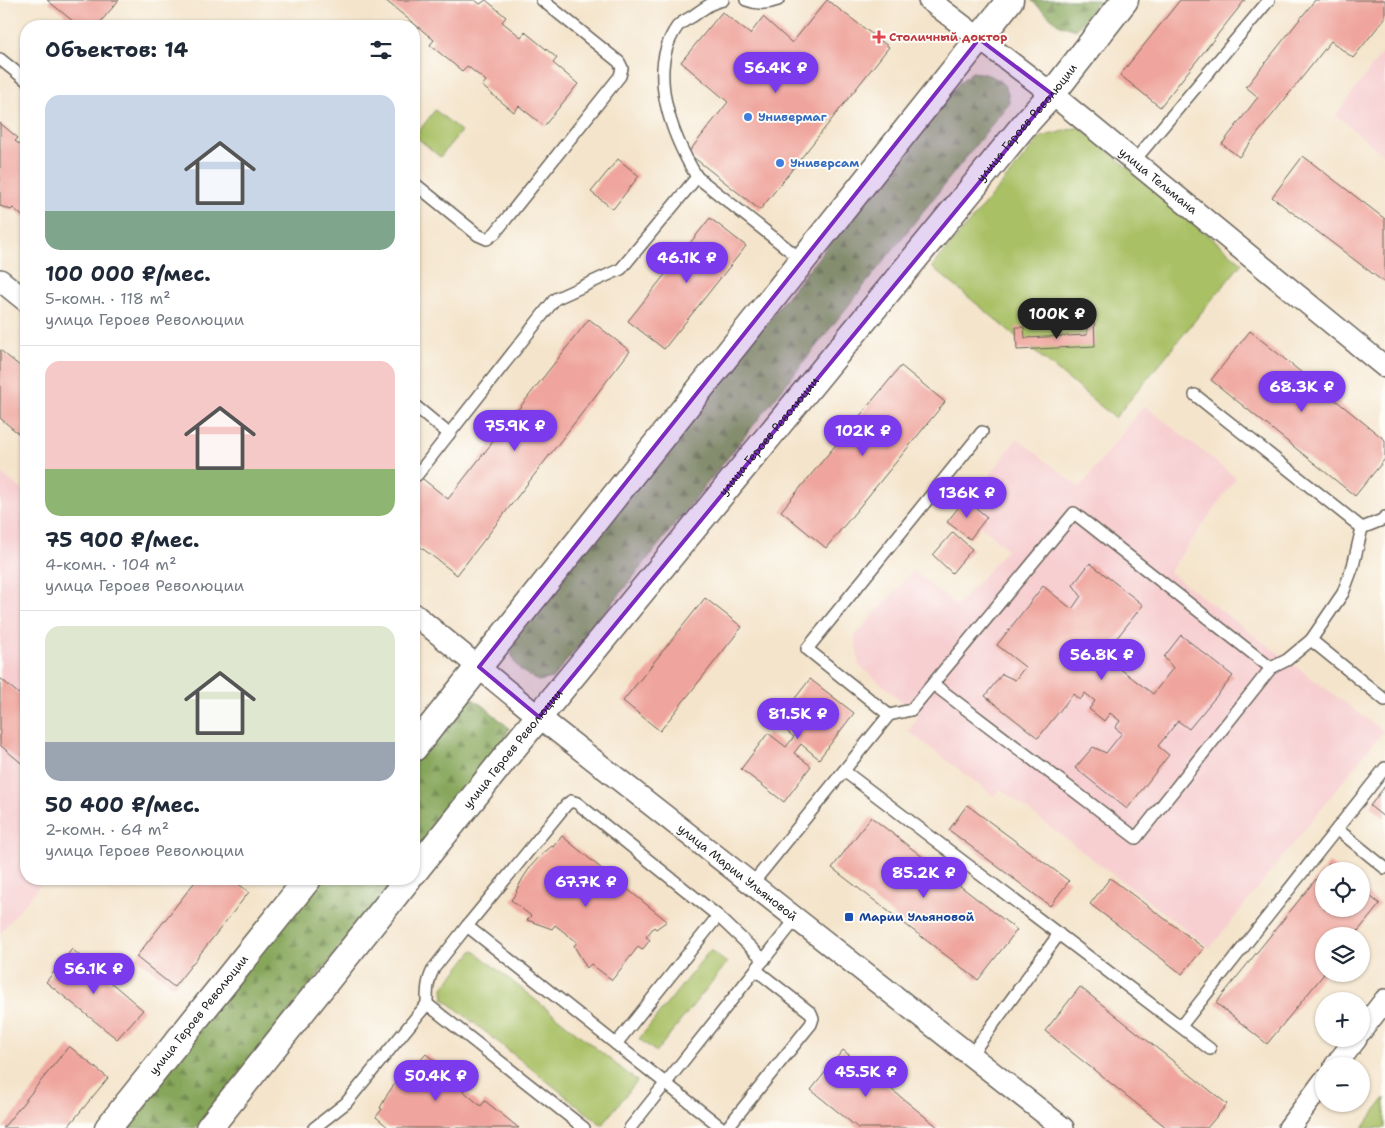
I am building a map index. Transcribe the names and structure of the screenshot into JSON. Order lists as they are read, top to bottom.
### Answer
{
  "streets": {
    "street": ["улица Героев Революции", "улица Тельмана", "улица Марии Ульяновой"]
  },
  "crossings": [
    ["улица Героев Революции", "улица Тельмана"],
    ["улица Героев Революции", "улица Марии Ульяновой"]
  ],
  "places": {
    "health": ["Столичный доктор"],
    "other": ["Универмаг", "Универсам"],
    "transit": ["Марии Ульяновой"]
  },
  "page": {
    "heading": "Объектов: 14",
    "price": [
      "56.4K ₽",
      "46.1K ₽",
      "100K ₽",
      "68.3K ₽",
      "75.9K ₽",
      "102K ₽",
      "136K ₽",
      "56.8K ₽",
      "81.5K ₽",
      "85.2K ₽",
      "67.7K ₽",
      "56.1K ₽",
      "45.5K ₽",
      "50.4K ₽"
    ],
    "list": [
      {
        "name": "100 000 ₽/мес.",
        "note": "5-комн. · 118 m² · улица Героев Революции"
      },
      {
        "name": "75 900 ₽/мес.",
        "note": "4-комн. · 104 m² · улица Героев Революции"
      },
      {
        "name": "50 400 ₽/мес.",
        "note": "2-комн. · 64 m² · улица Героев Революции"
      }
    ],
    "map_buttons": ["+", "−"]
  }
}
